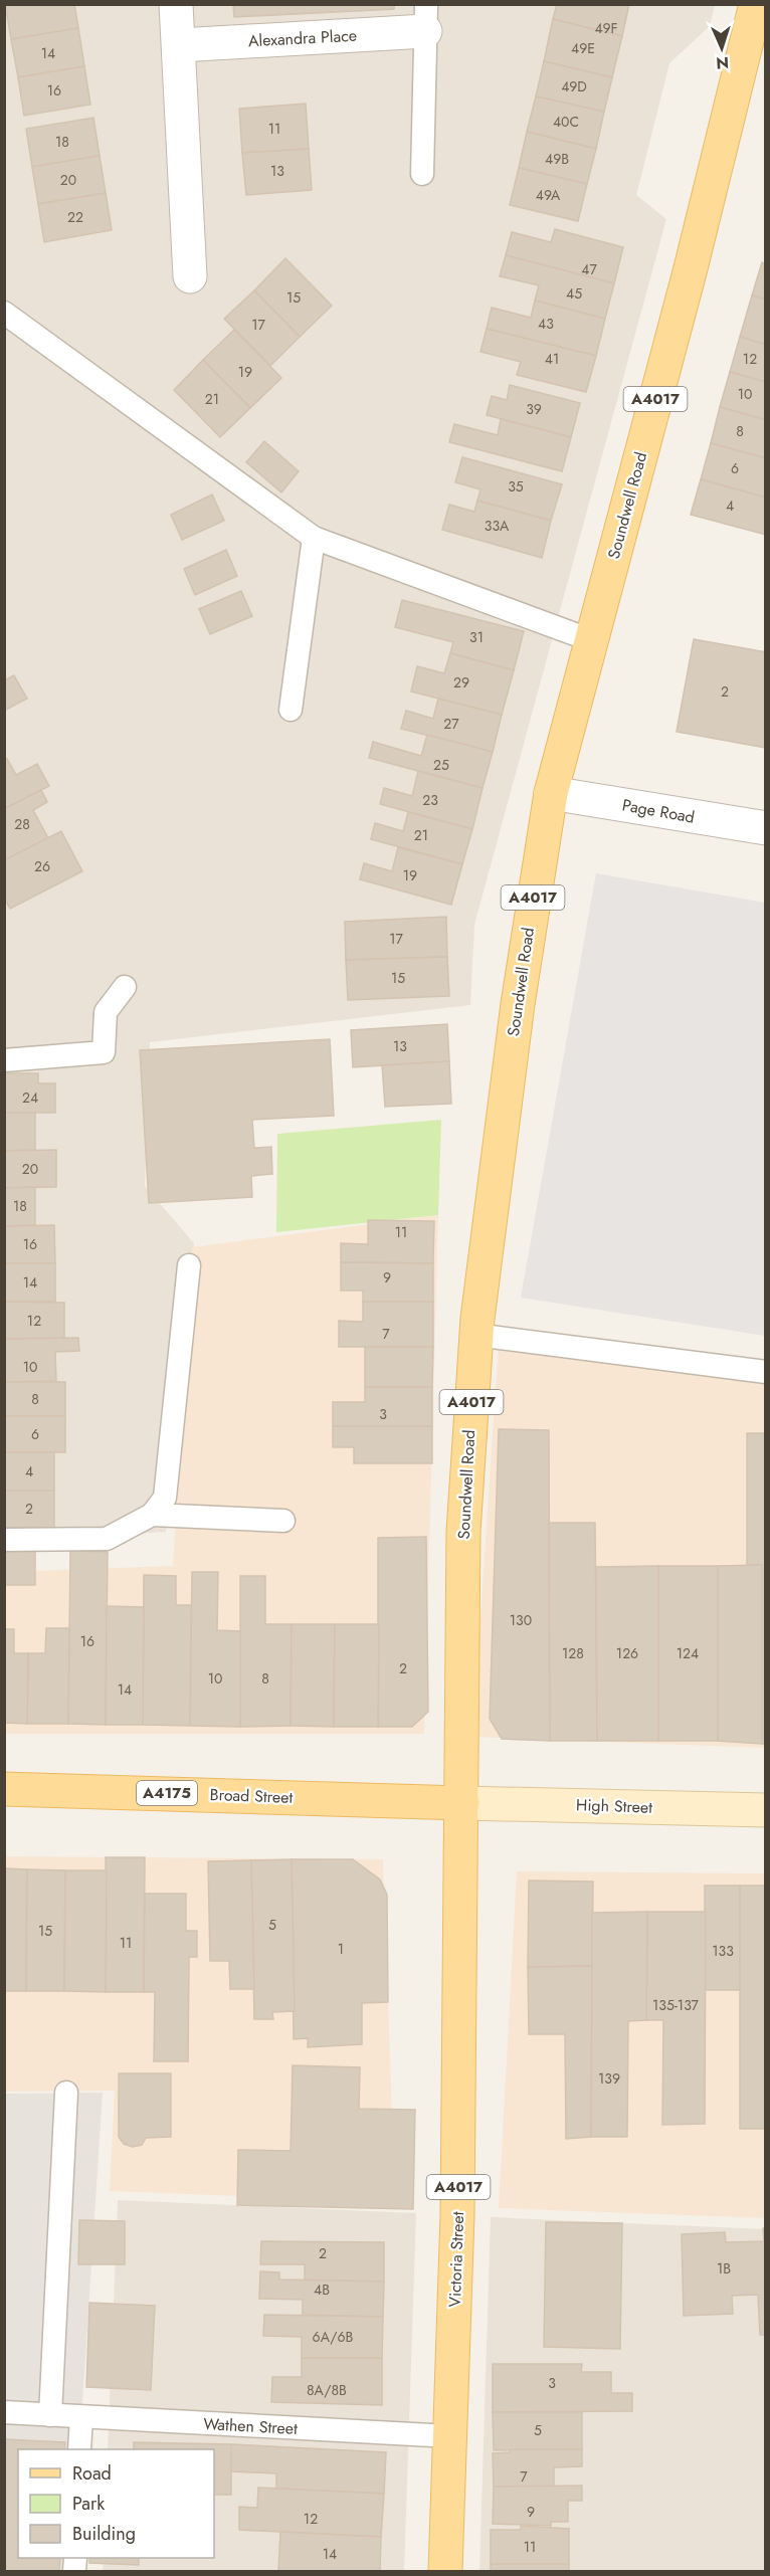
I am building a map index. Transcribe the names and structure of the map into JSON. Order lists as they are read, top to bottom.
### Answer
{
  "streets": {
    "main road": [
      "A4017",
      "Soundwell Road",
      "A4175",
      "Broad Street",
      "High Street",
      "Victoria Street"
    ],
    "street": ["Alexandra Place", "Page Road"],
    "lane": ["Wathen Street"]
  },
  "crossings": [
    ["Soundwell Road", "Page Road"],
    ["Soundwell Road", "Broad Street"],
    ["Soundwell Road", "High Street"],
    ["Soundwell Road", "Victoria Street"],
    ["Broad Street", "High Street"],
    ["Broad Street", "Victoria Street"],
    ["High Street", "Victoria Street"],
    ["Victoria Street", "Wathen Street"]
  ],
  "house_numbers": [
    "49F",
    "49E",
    "14",
    "49D",
    "16",
    "40C",
    "11",
    "18",
    "49B",
    "13",
    "20",
    "49A",
    "22",
    "47",
    "45",
    "15",
    "43",
    "17",
    "41",
    "12",
    "19",
    "10",
    "21",
    "39",
    "8",
    "6",
    "35",
    "4",
    "33A",
    "31",
    "29",
    "2",
    "27",
    "25",
    "23",
    "28",
    "21",
    "26",
    "19",
    "17",
    "15",
    "13",
    "24",
    "20",
    "18",
    "11",
    "16",
    "9",
    "14",
    "12",
    "7",
    "10",
    "8",
    "3",
    "6",
    "4",
    "2",
    "130",
    "16",
    "128",
    "126",
    "124",
    "2",
    "10",
    "8",
    "14",
    "5",
    "15",
    "11",
    "1",
    "133",
    "135-137",
    "139",
    "2",
    "1B",
    "4B",
    "6A/6B",
    "3",
    "8A/8B",
    "5",
    "7",
    "9",
    "12",
    "11",
    "14"
  ],
  "legend": ["Road", "Park", "Building"],
  "north": "bottom"
}
